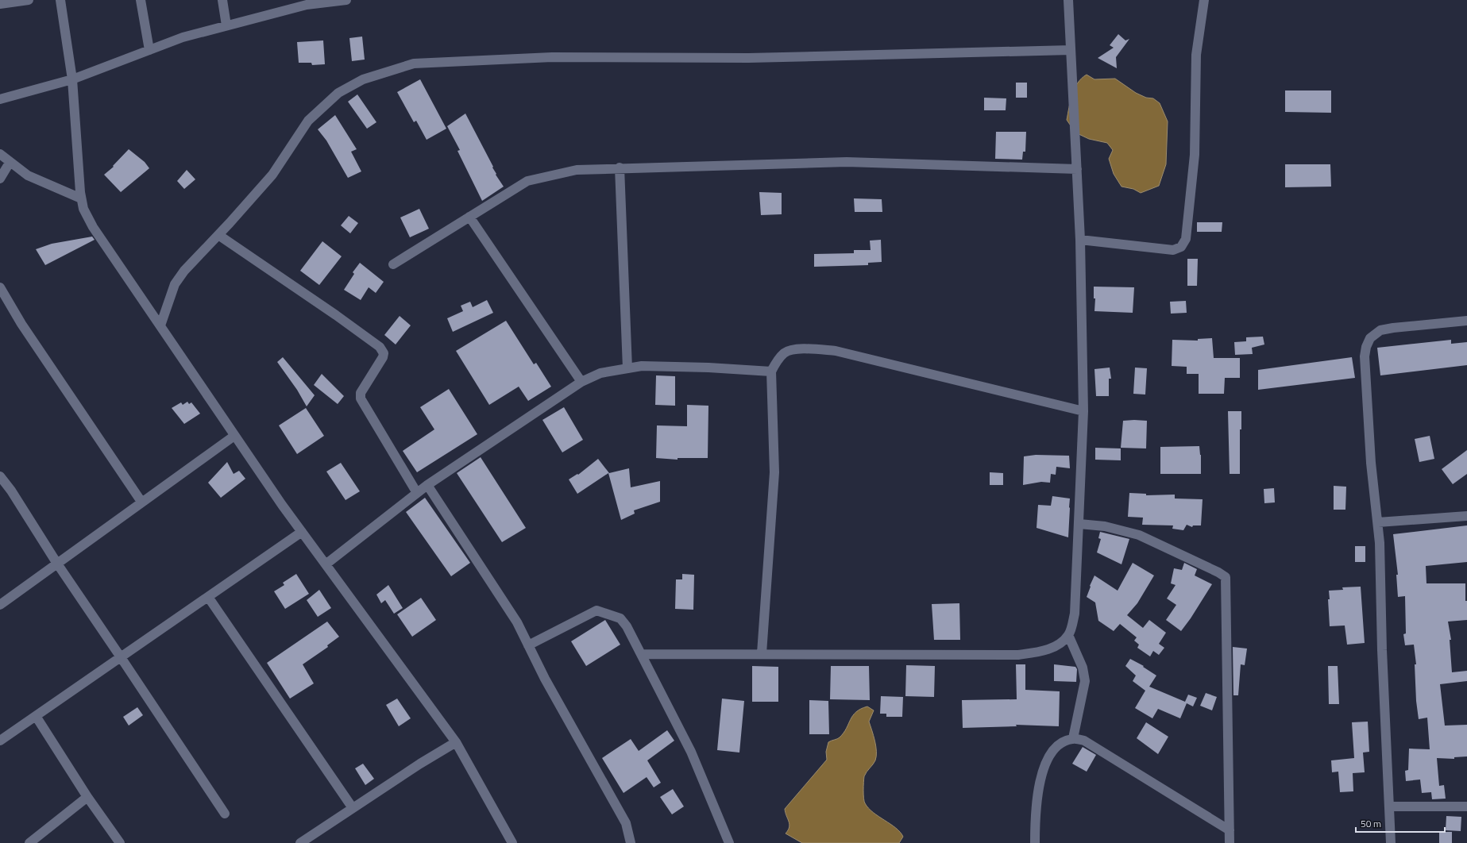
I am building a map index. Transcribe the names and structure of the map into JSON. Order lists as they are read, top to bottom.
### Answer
{
  "scale_bar": "50 m"
}
